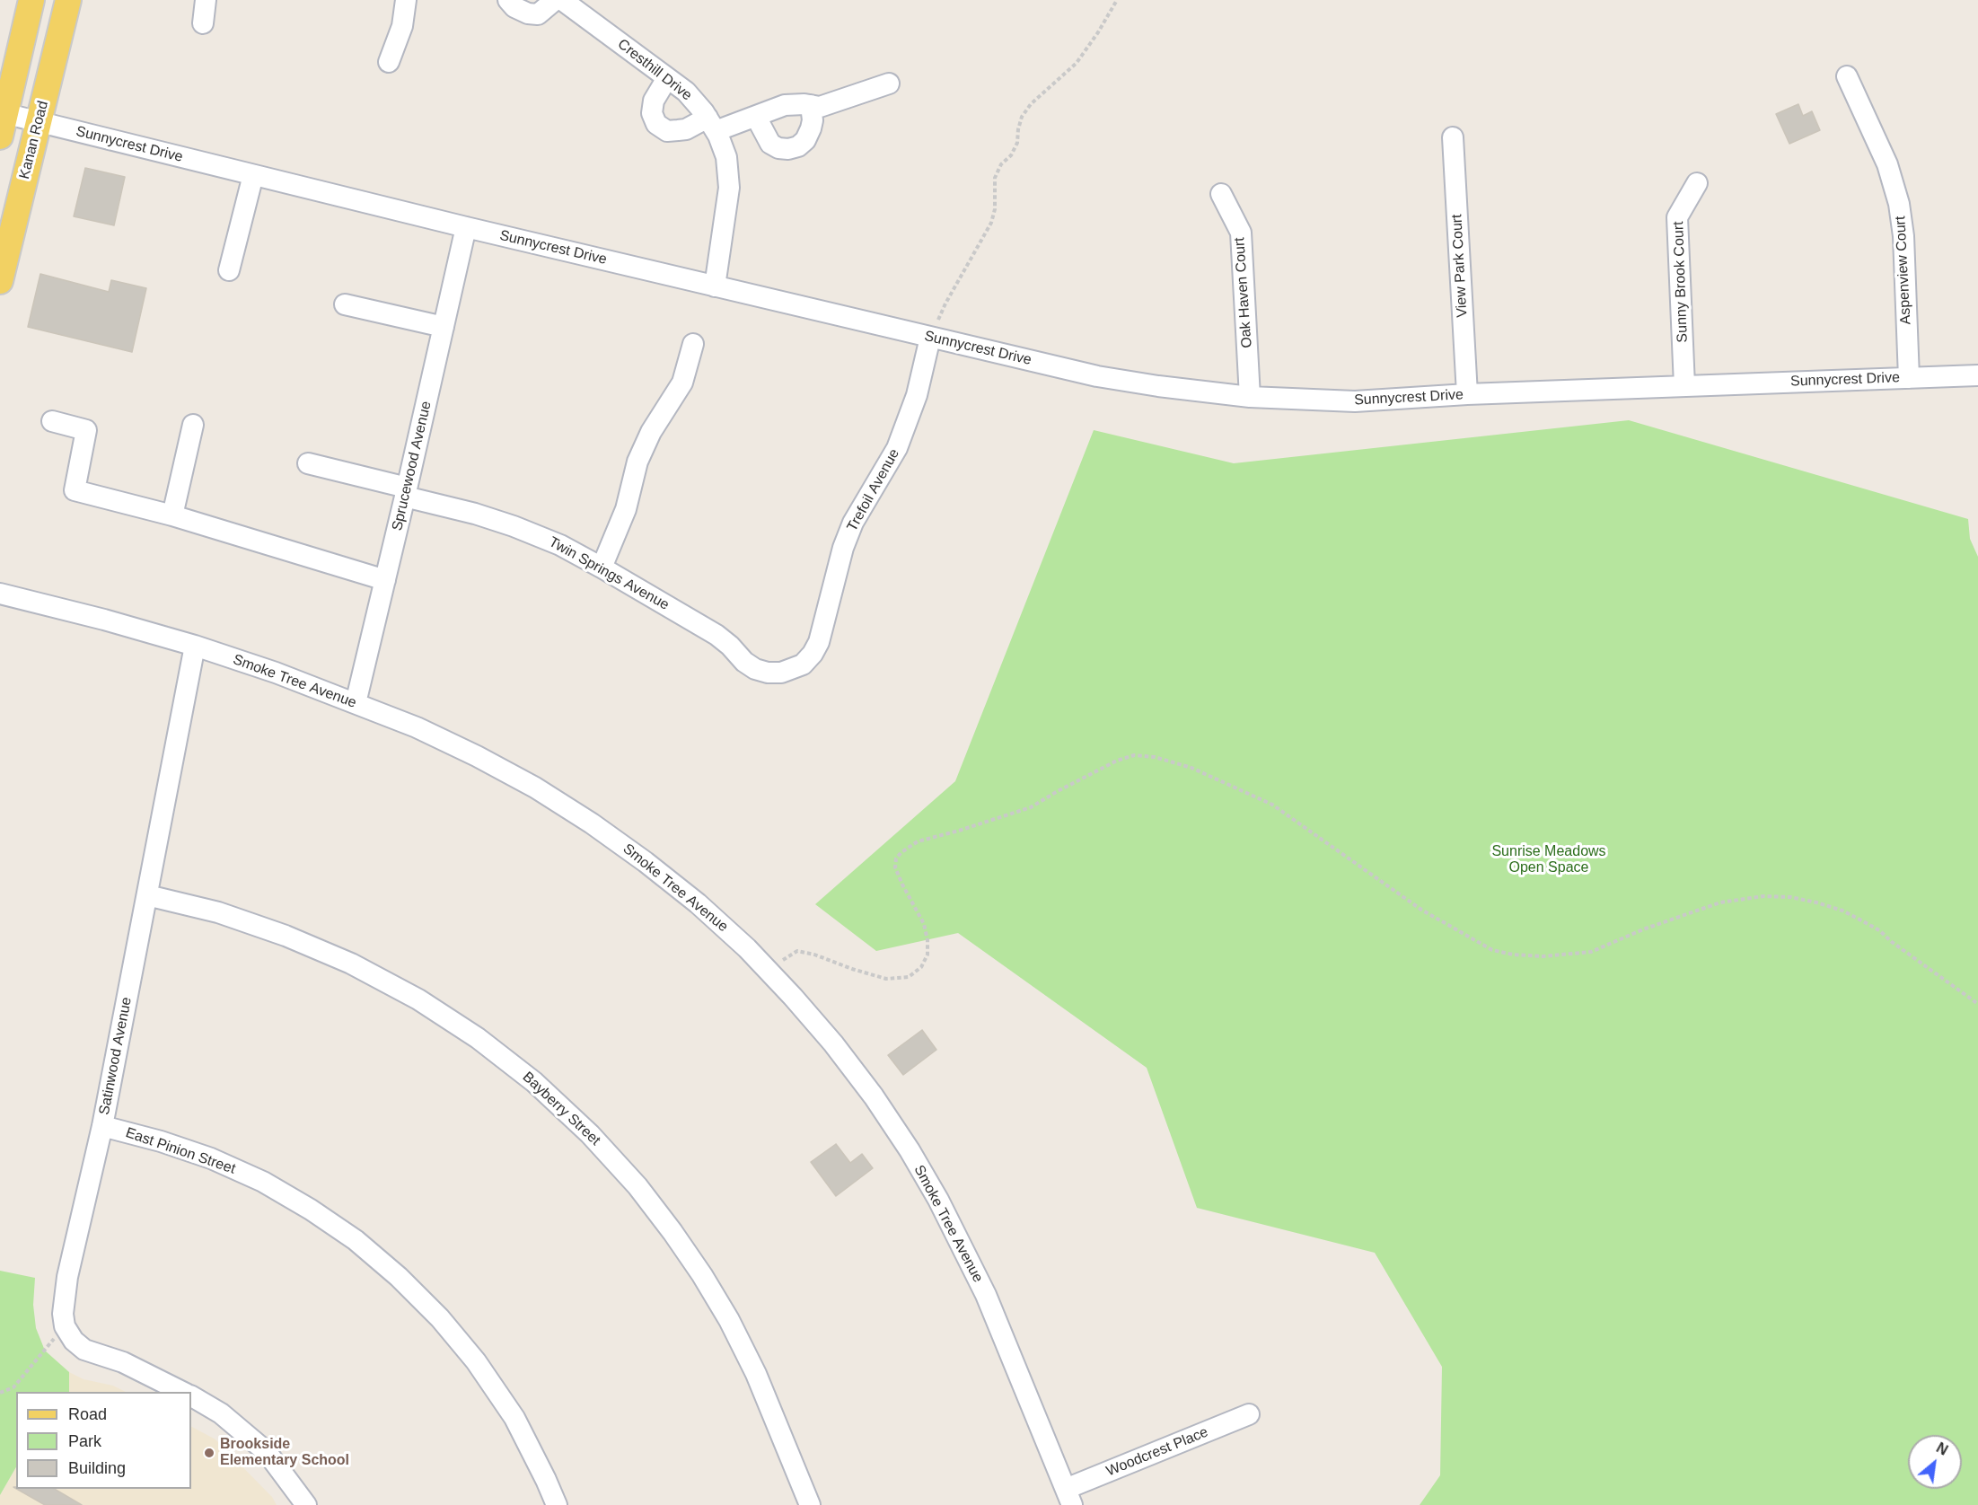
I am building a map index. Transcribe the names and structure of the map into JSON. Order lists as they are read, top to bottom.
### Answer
{
  "streets": {
    "main road": ["Kanan Road"],
    "street": [
      "Cresthill Drive",
      "Sunnycrest Drive",
      "View Park Court",
      "Aspenview Court",
      "Sunny Brook Court",
      "Oak Haven Court",
      "Sprucewood Avenue",
      "Trefoil Avenue",
      "Twin Springs Avenue",
      "Smoke Tree Avenue",
      "Satinwood Avenue",
      "Bayberry Street",
      "East Pinion Street",
      "Woodcrest Place"
    ]
  },
  "crossings": [
    ["Cresthill Drive", "Sunnycrest Drive"],
    ["Kanan Road", "Sunnycrest Drive"],
    ["Sunnycrest Drive", "View Park Court"],
    ["Sunnycrest Drive", "Aspenview Court"],
    ["Sunnycrest Drive", "Sunny Brook Court"],
    ["Sunnycrest Drive", "Oak Haven Court"],
    ["Sunnycrest Drive", "Sprucewood Avenue"],
    ["Sunnycrest Drive", "Trefoil Avenue"],
    ["Sprucewood Avenue", "Twin Springs Avenue"],
    ["Sprucewood Avenue", "Smoke Tree Avenue"],
    ["Trefoil Avenue", "Twin Springs Avenue"],
    ["Smoke Tree Avenue", "Satinwood Avenue"],
    ["Smoke Tree Avenue", "Woodcrest Place"],
    ["Satinwood Avenue", "Bayberry Street"],
    ["Satinwood Avenue", "East Pinion Street"]
  ],
  "parks": ["Sunrise Meadows Open Space"],
  "places": ["Brookside Elementary School"],
  "legend": ["Road", "Park", "Building"],
  "north": "top right"
}
